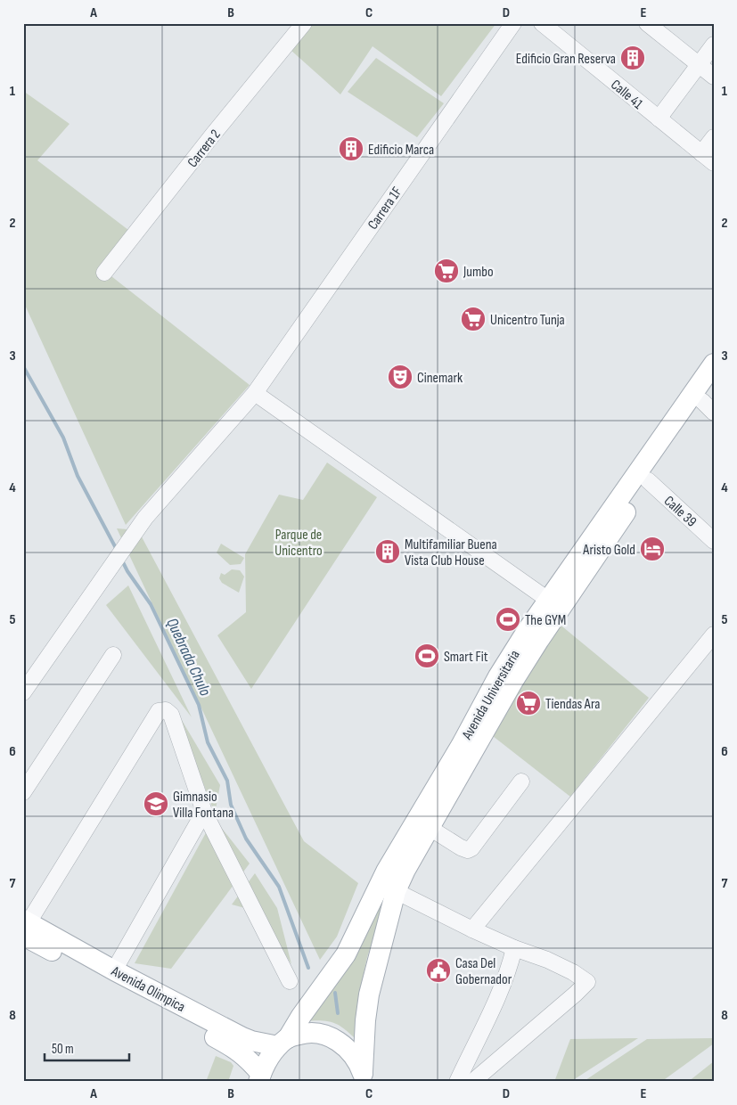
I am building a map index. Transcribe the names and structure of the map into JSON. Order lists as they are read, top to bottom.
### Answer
{
  "streets": {
    "main road": ["Avenida Universitaria", "Avenida Olimpica"],
    "street": [
      "Calle 41",
      "Carrera 2",
      "Carrera 1F",
      "Calle 39"
    ]
  },
  "crossings": [
    ["Calle 39", "Avenida Universitaria"],
    ["Avenida Universitaria", "Avenida Olimpica"]
  ],
  "water": ["Quebrada Chulo"],
  "parks": ["Parque de Unicentro"],
  "places": {
    "building": ["Edificio Gran Reserva", "Edificio Marca", "Multifamiliar Buena Vista Club House"],
    "supermarket": ["Jumbo", "Unicentro Tunja", "Tiendas Ara"],
    "theatre": ["Cinemark"],
    "hotel": ["Aristo Gold"],
    "sports": ["The GYM", "Smart Fit"],
    "school or university": ["Gimnasio Villa Fontana"],
    "public building": ["Casa Del Gobernador"]
  },
  "scale_bar": "50 m",
  "grid": {
    "columns": [
      "A",
      "B",
      "C",
      "D",
      "E"
    ],
    "rows": [
      "1",
      "2",
      "3",
      "4",
      "5",
      "6",
      "7",
      "8"
    ]
  }
}
